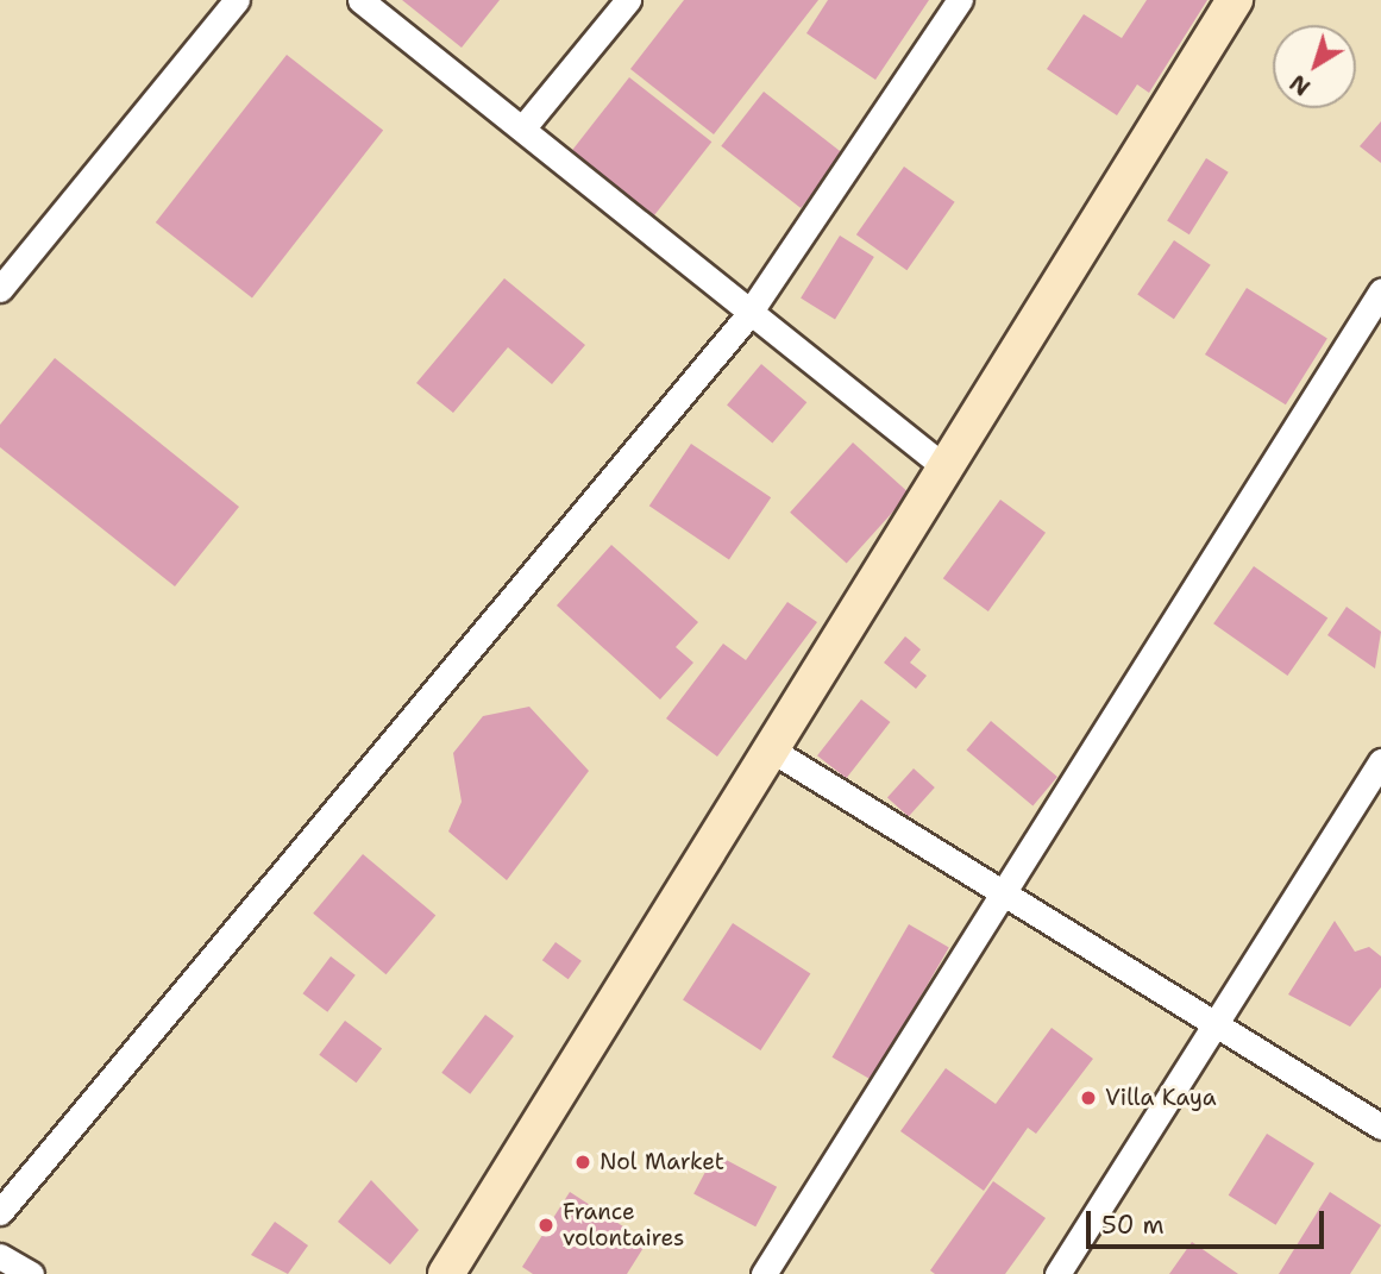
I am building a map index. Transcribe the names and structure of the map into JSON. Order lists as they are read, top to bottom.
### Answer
{
  "places": ["Villa Kaya", "Nol Market", "France volontaires"],
  "scale_bar": "50 m",
  "north": "bottom left"
}
